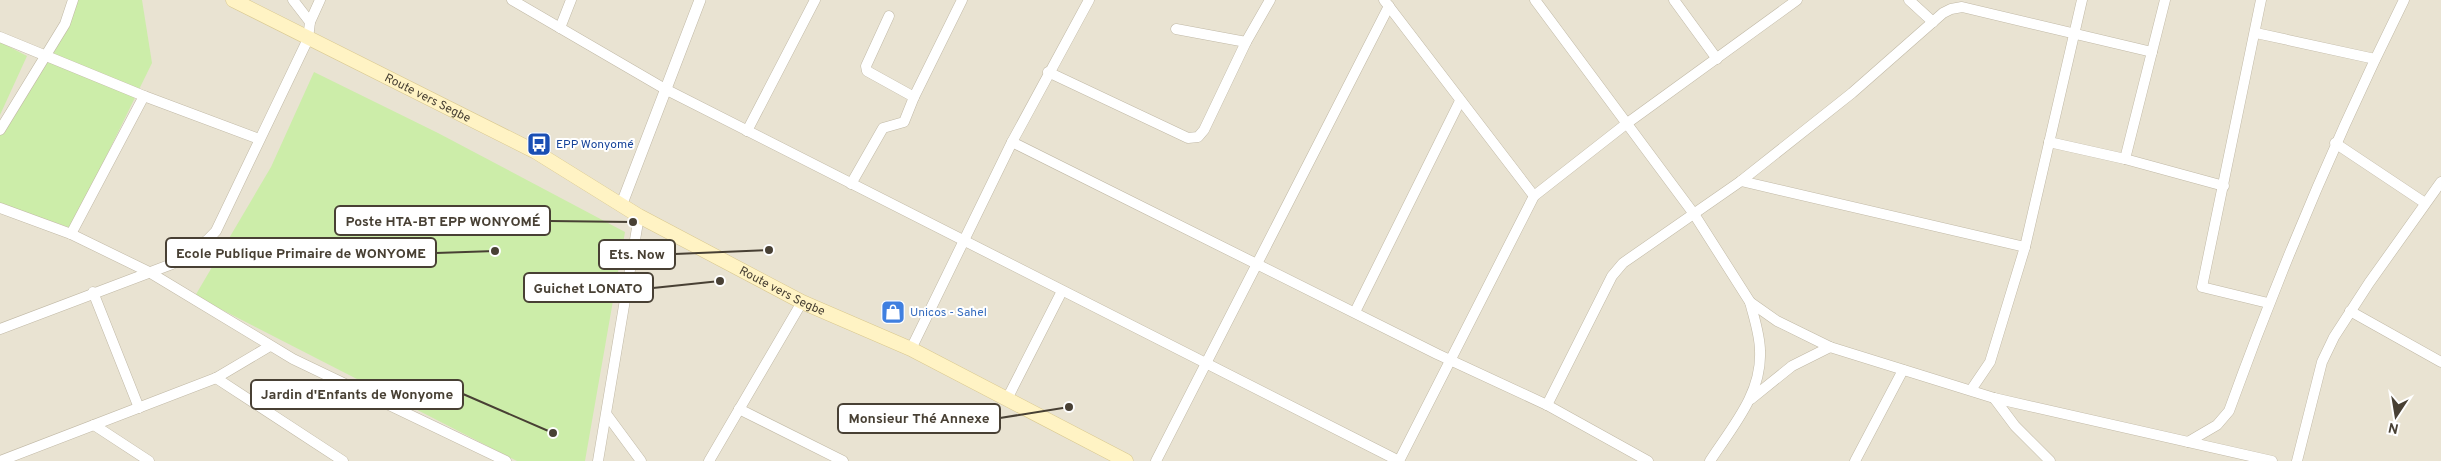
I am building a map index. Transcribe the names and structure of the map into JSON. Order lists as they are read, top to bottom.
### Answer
{
  "streets": {
    "main road": ["Route vers Segbe"]
  },
  "places": {
    "bus stop": ["EPP Wonyomé"],
    "other": [
      "Poste HTA-BT EPP WONYOMÉ",
      "Ets. Now",
      "Ecole Publique Primaire de WONYOME",
      "Guichet LONATO",
      "Monsieur Thé Annexe",
      "Jardin d'Enfants de Wonyome"
    ],
    "shop": ["Unicos - Sahel"]
  },
  "north": "bottom"
}
